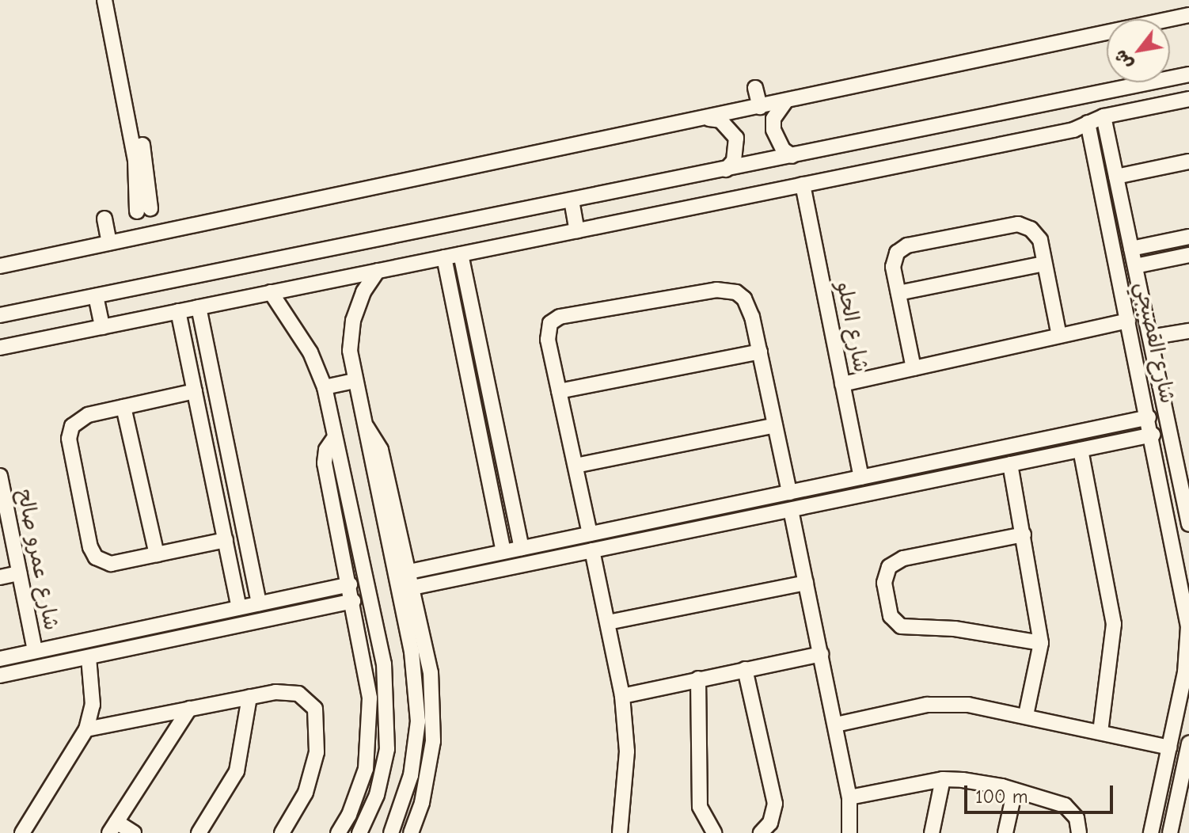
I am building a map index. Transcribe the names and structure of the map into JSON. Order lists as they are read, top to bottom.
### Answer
{
  "streets": {
    "street": ["شارع الحلو", "شارع القصبجي", "شارع عمرو صالح"]
  },
  "scale_bar": "100 m",
  "north": "bottom left"
}
